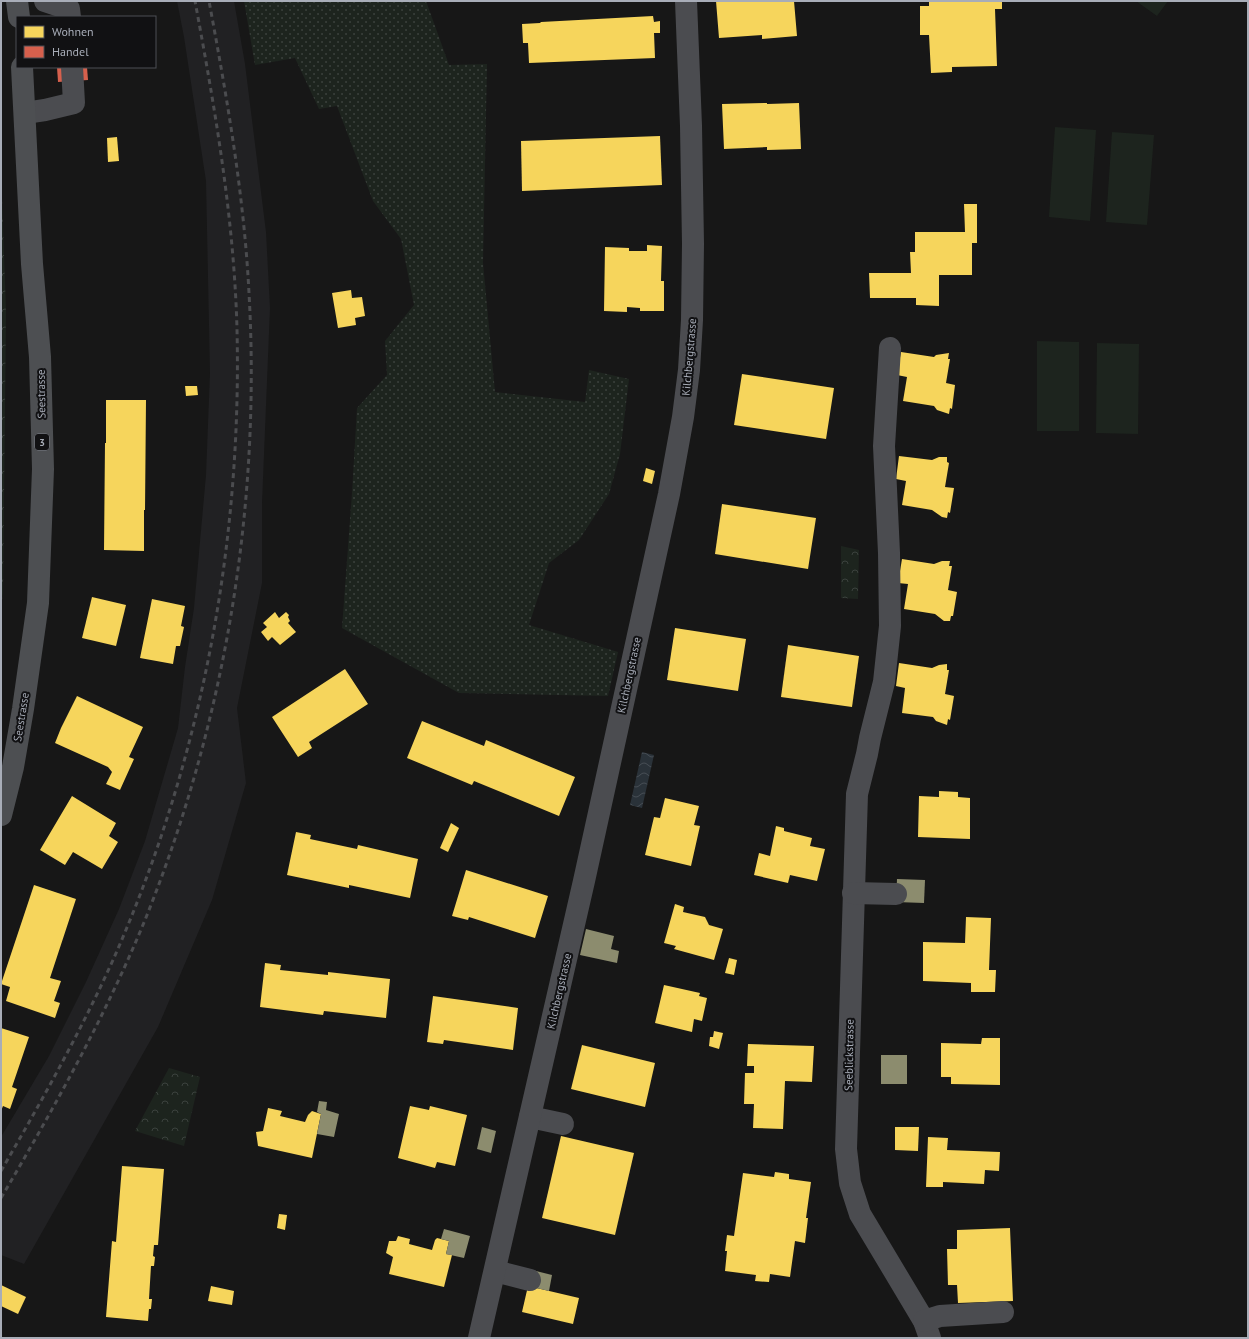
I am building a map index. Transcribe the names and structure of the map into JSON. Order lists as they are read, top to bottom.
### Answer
{
  "streets": {
    "main road": ["Seestrasse", "3"],
    "street": ["Kilchbergstrasse", "Seeblickstrasse"]
  },
  "legend": ["Wohnen", "Handel"]
}
